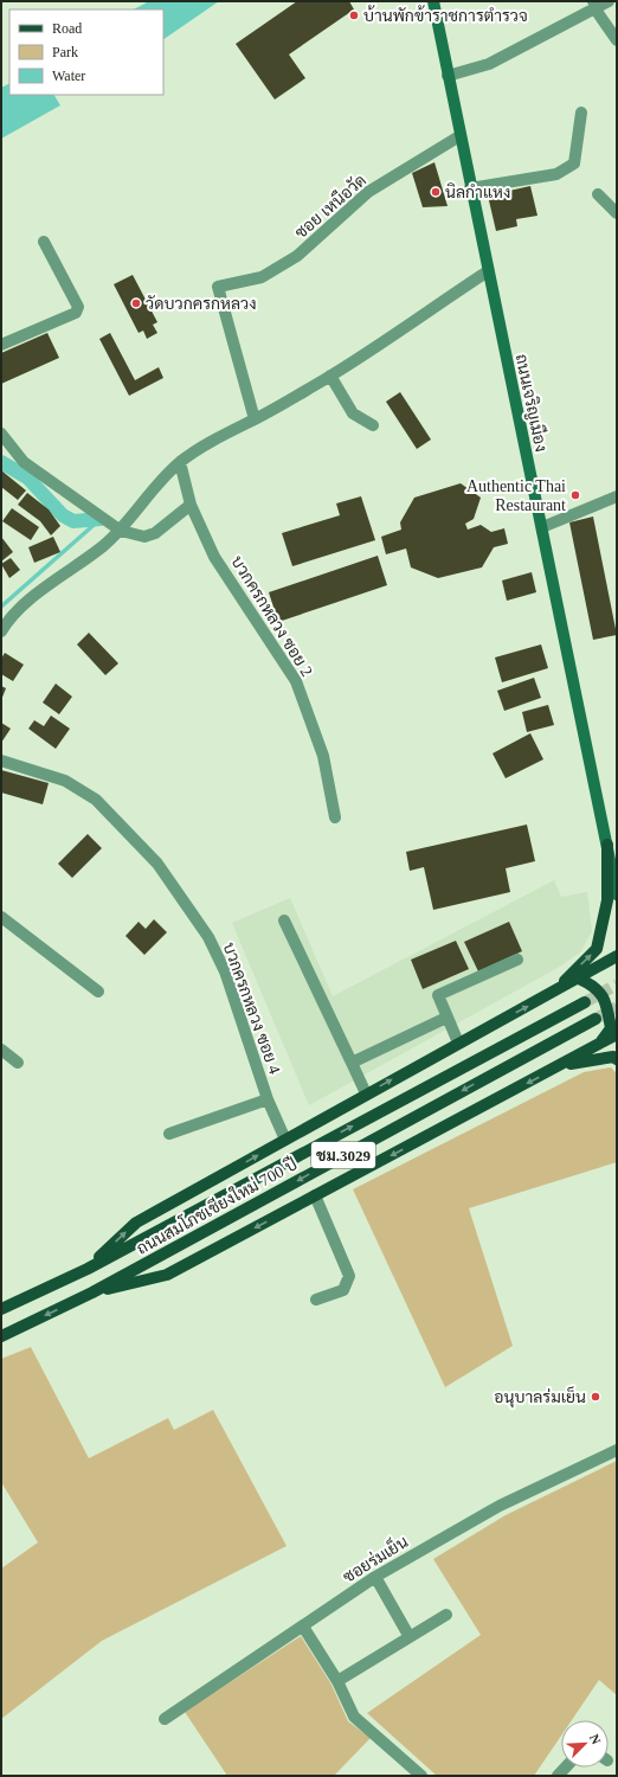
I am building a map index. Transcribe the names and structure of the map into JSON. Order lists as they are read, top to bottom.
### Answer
{
  "streets": {
    "main road": ["ถนนเจริญเมือง", "ชม.3029", "ถนนสมโภชเชียงใหม่ 700 ปี"],
    "street": [
      "ซอย เหนือวัด",
      "บวกครกหลวง ซอย 2",
      "บวกครกหลวง ซอย 4",
      "ซอยร่มเย็น"
    ]
  },
  "crossings": [
    ["ซอย เหนือวัด", "ถนนเจริญเมือง"]
  ],
  "places": [
    "บ้านพักข้าราชการตำรวจ",
    "นิลกําแหง",
    "วัดบวกครกหลวง",
    "Authentic Thai Restaurant",
    "อนุบาลร่มเย็น"
  ],
  "legend": ["Road", "Park", "Water"],
  "north": "top right"
}
